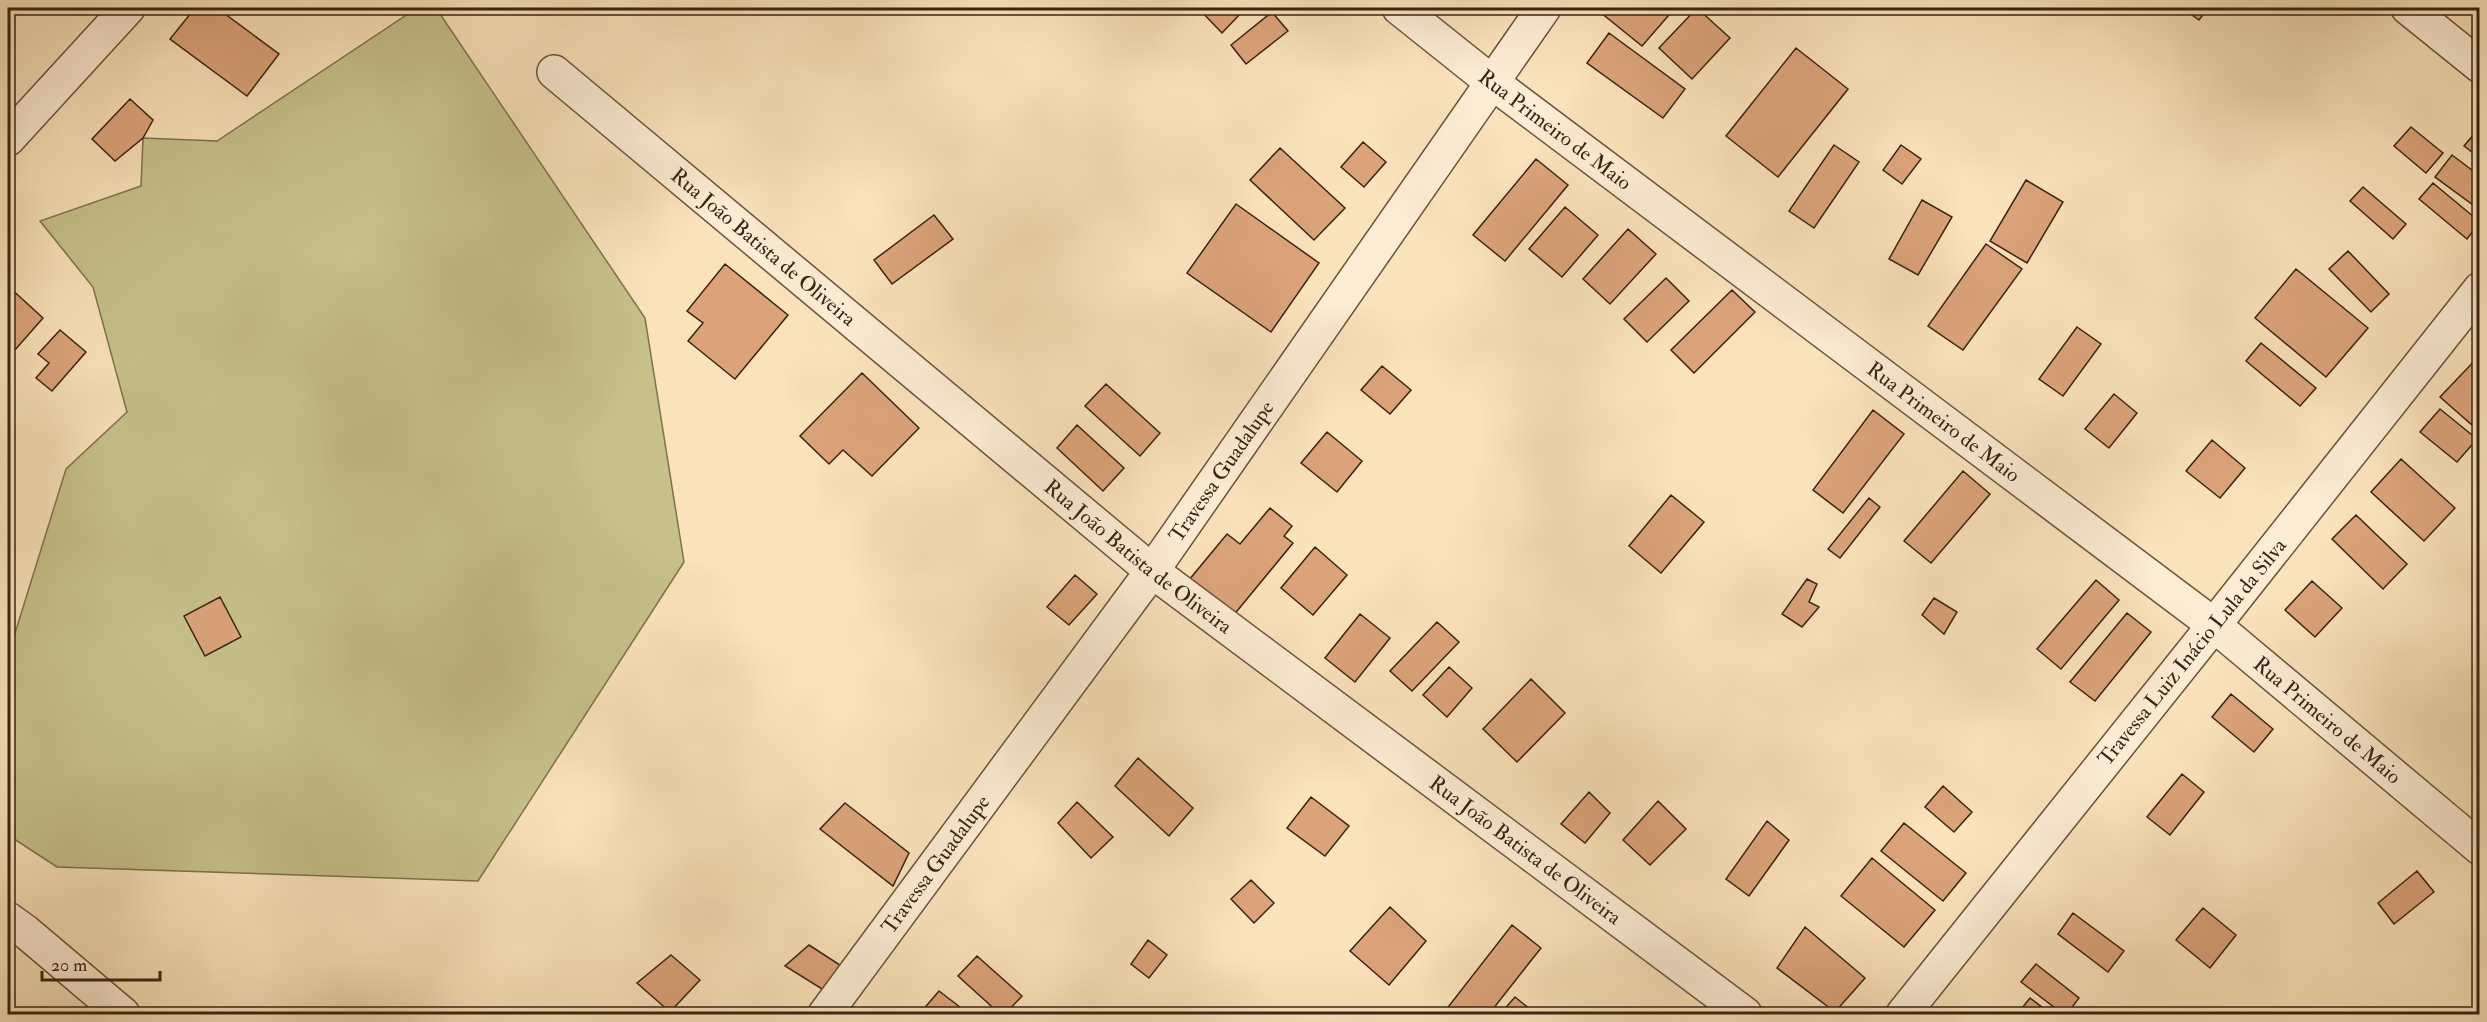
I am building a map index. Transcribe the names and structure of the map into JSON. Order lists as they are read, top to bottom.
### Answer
{
  "streets": {
    "street": [
      "Rua Primeiro de Maio",
      "Rua João Batista de Oliveira",
      "Travessa Guadalupe",
      "Travessa Luiz Inácio Lula da Silva"
    ]
  },
  "crossings": [
    ["Rua Primeiro de Maio", "Travessa Guadalupe"],
    ["Rua Primeiro de Maio", "Travessa Luiz Inácio Lula da Silva"],
    ["Rua João Batista de Oliveira", "Travessa Guadalupe"]
  ],
  "scale_bar": "20 m"
}
